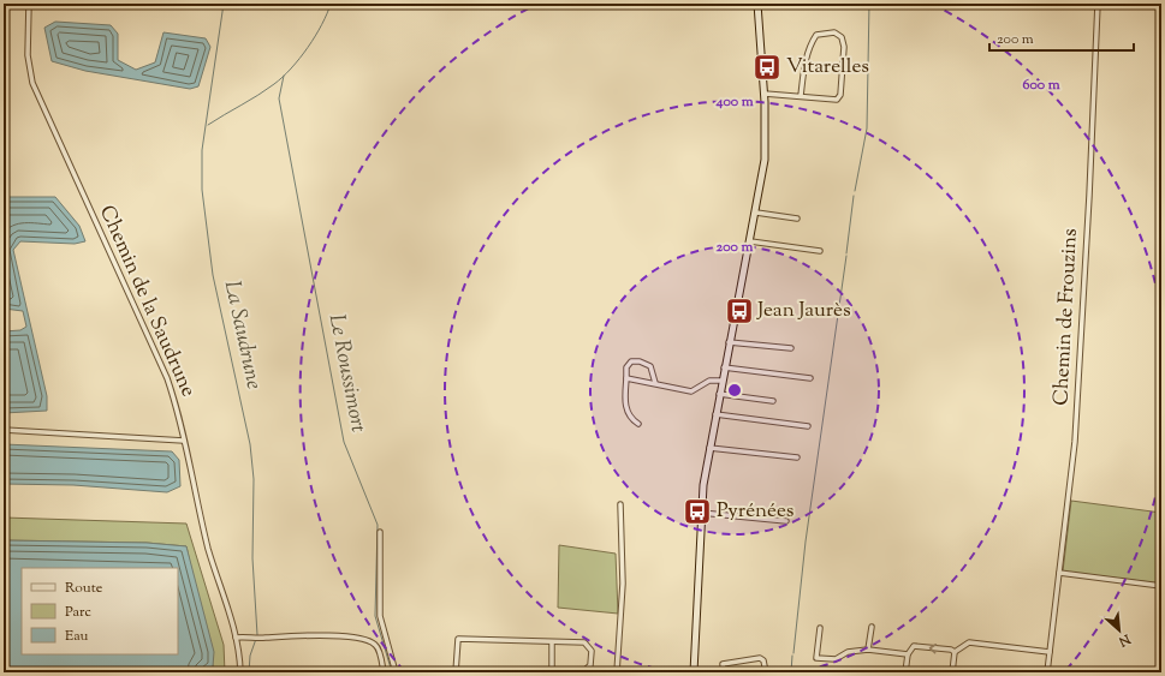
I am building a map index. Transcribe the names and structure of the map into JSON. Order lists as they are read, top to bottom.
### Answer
{
  "streets": {
    "street": ["Chemin de la Saudrune", "Chemin de Frouzins"]
  },
  "water": ["La Saudrune", "Le Roussimort"],
  "places": {
    "bus stop": ["Vitarelles", "Jean Jaurès", "Pyrénées"]
  },
  "legend": ["Route", "Parc", "Eau"],
  "scale_bar": "200 m",
  "north": "bottom right",
  "rings": ["600 m", "400 m", "200 m"]
}
